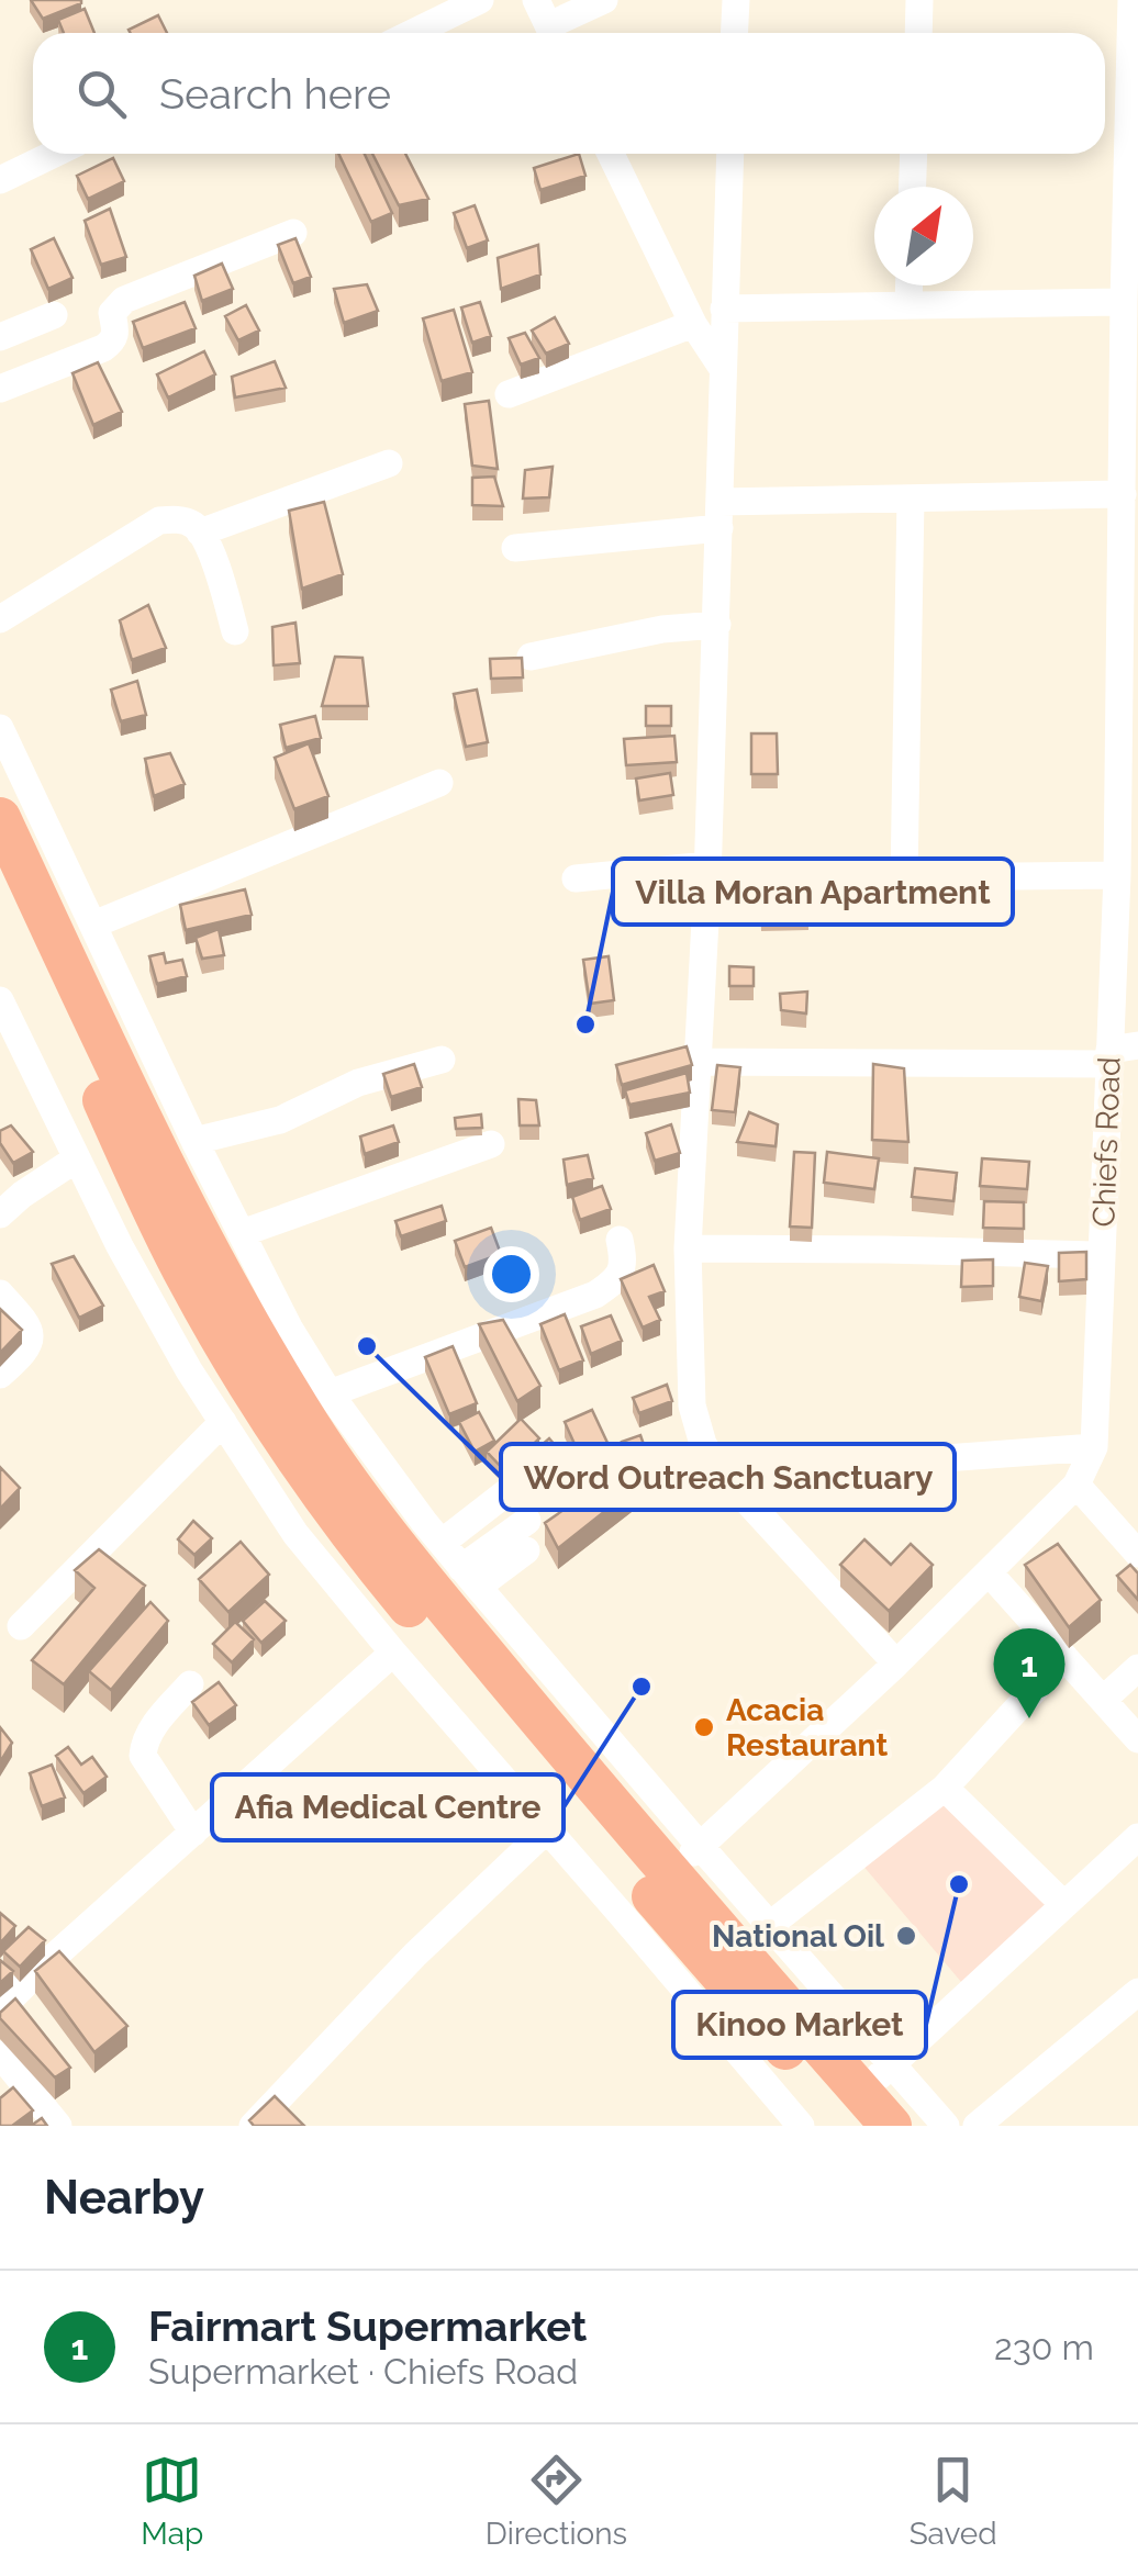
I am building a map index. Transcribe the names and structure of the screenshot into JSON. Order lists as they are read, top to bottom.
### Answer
{
  "streets": {
    "street": ["Chiefs Road"]
  },
  "places": [
    "Villa Moran Apartment",
    "Word Outreach Sanctuary",
    "Afia Medical Centre",
    "Acacia Restaurant",
    "Kinoo Market",
    "National Oil"
  ],
  "north": "top right",
  "page": {
    "search": "Search here",
    "pins": "1",
    "heading": "Nearby",
    "list": [
      {
        "mark": "1",
        "name": "Fairmart Supermarket",
        "note": "Supermarket · Chiefs Road",
        "value": "230 m"
      }
    ],
    "nav": ["Map", "Directions", "Saved"]
  }
}
